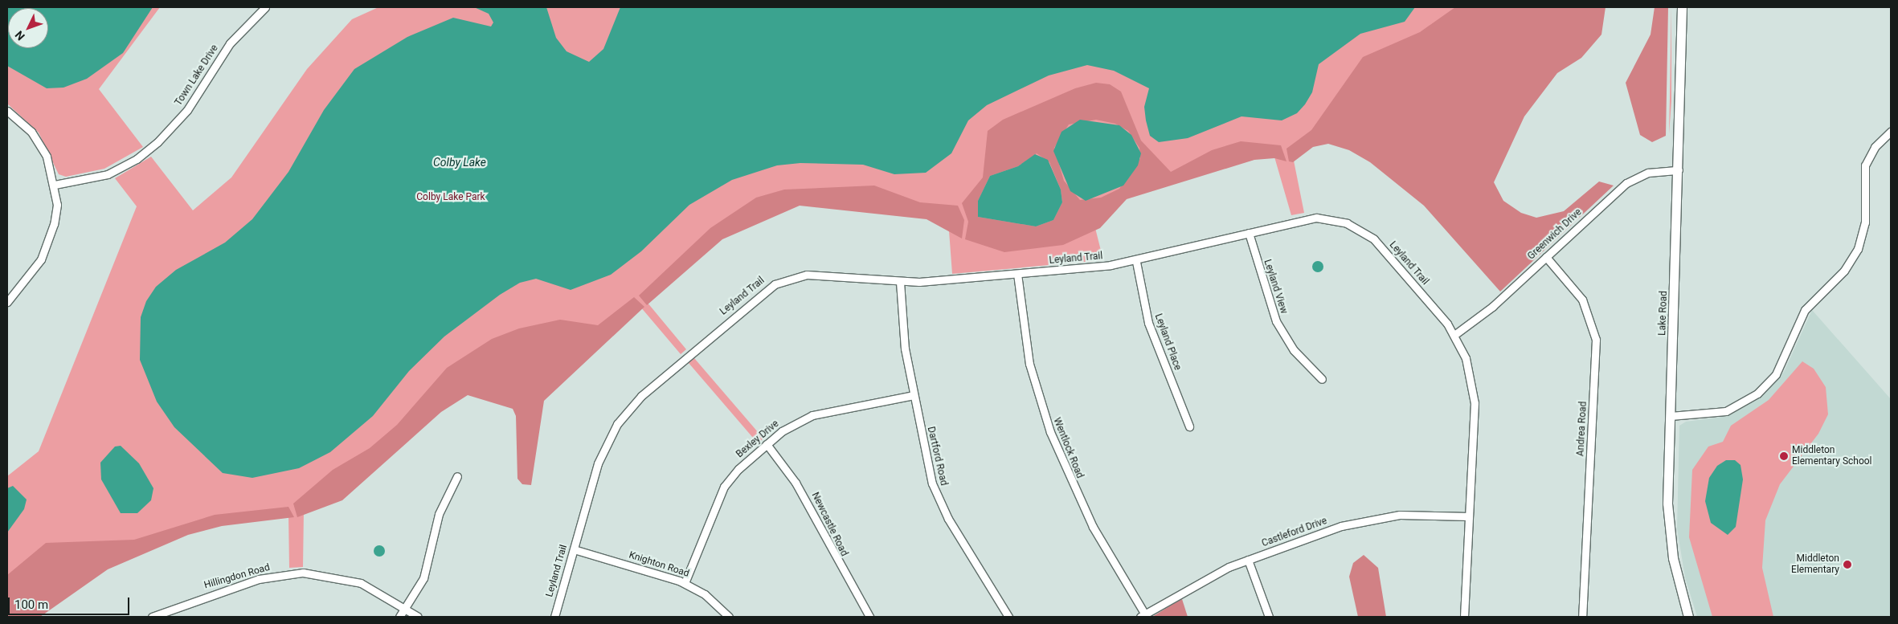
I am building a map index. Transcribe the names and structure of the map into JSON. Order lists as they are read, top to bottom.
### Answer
{
  "streets": {
    "street": [
      "Town Lake Drive",
      "Greenwich Drive",
      "Leyland Trail",
      "Leyland View",
      "Lake Road",
      "Leyland Place",
      "Andrea Road",
      "Bexley Drive",
      "Wentlock Road",
      "Dartford Road",
      "Newcastle Road",
      "Castleford Drive",
      "Knighton Road",
      "Hillingdon Road"
    ]
  },
  "crossings": [
    ["Greenwich Drive", "Leyland Trail"],
    ["Greenwich Drive", "Lake Road"],
    ["Greenwich Drive", "Andrea Road"],
    ["Leyland Trail", "Leyland View"],
    ["Leyland Trail", "Leyland Place"],
    ["Leyland Trail", "Wentlock Road"],
    ["Leyland Trail", "Dartford Road"],
    ["Leyland Trail", "Castleford Drive"],
    ["Leyland Trail", "Knighton Road"],
    ["Bexley Drive", "Dartford Road"],
    ["Bexley Drive", "Newcastle Road"],
    ["Bexley Drive", "Knighton Road"],
    ["Wentlock Road", "Castleford Drive"]
  ],
  "water": ["Colby Lake"],
  "parks": ["Colby Lake Park"],
  "places": ["Middleton Elementary School", "Middleton Elementary"],
  "scale_bar": "100 m",
  "north": "bottom left"
}
